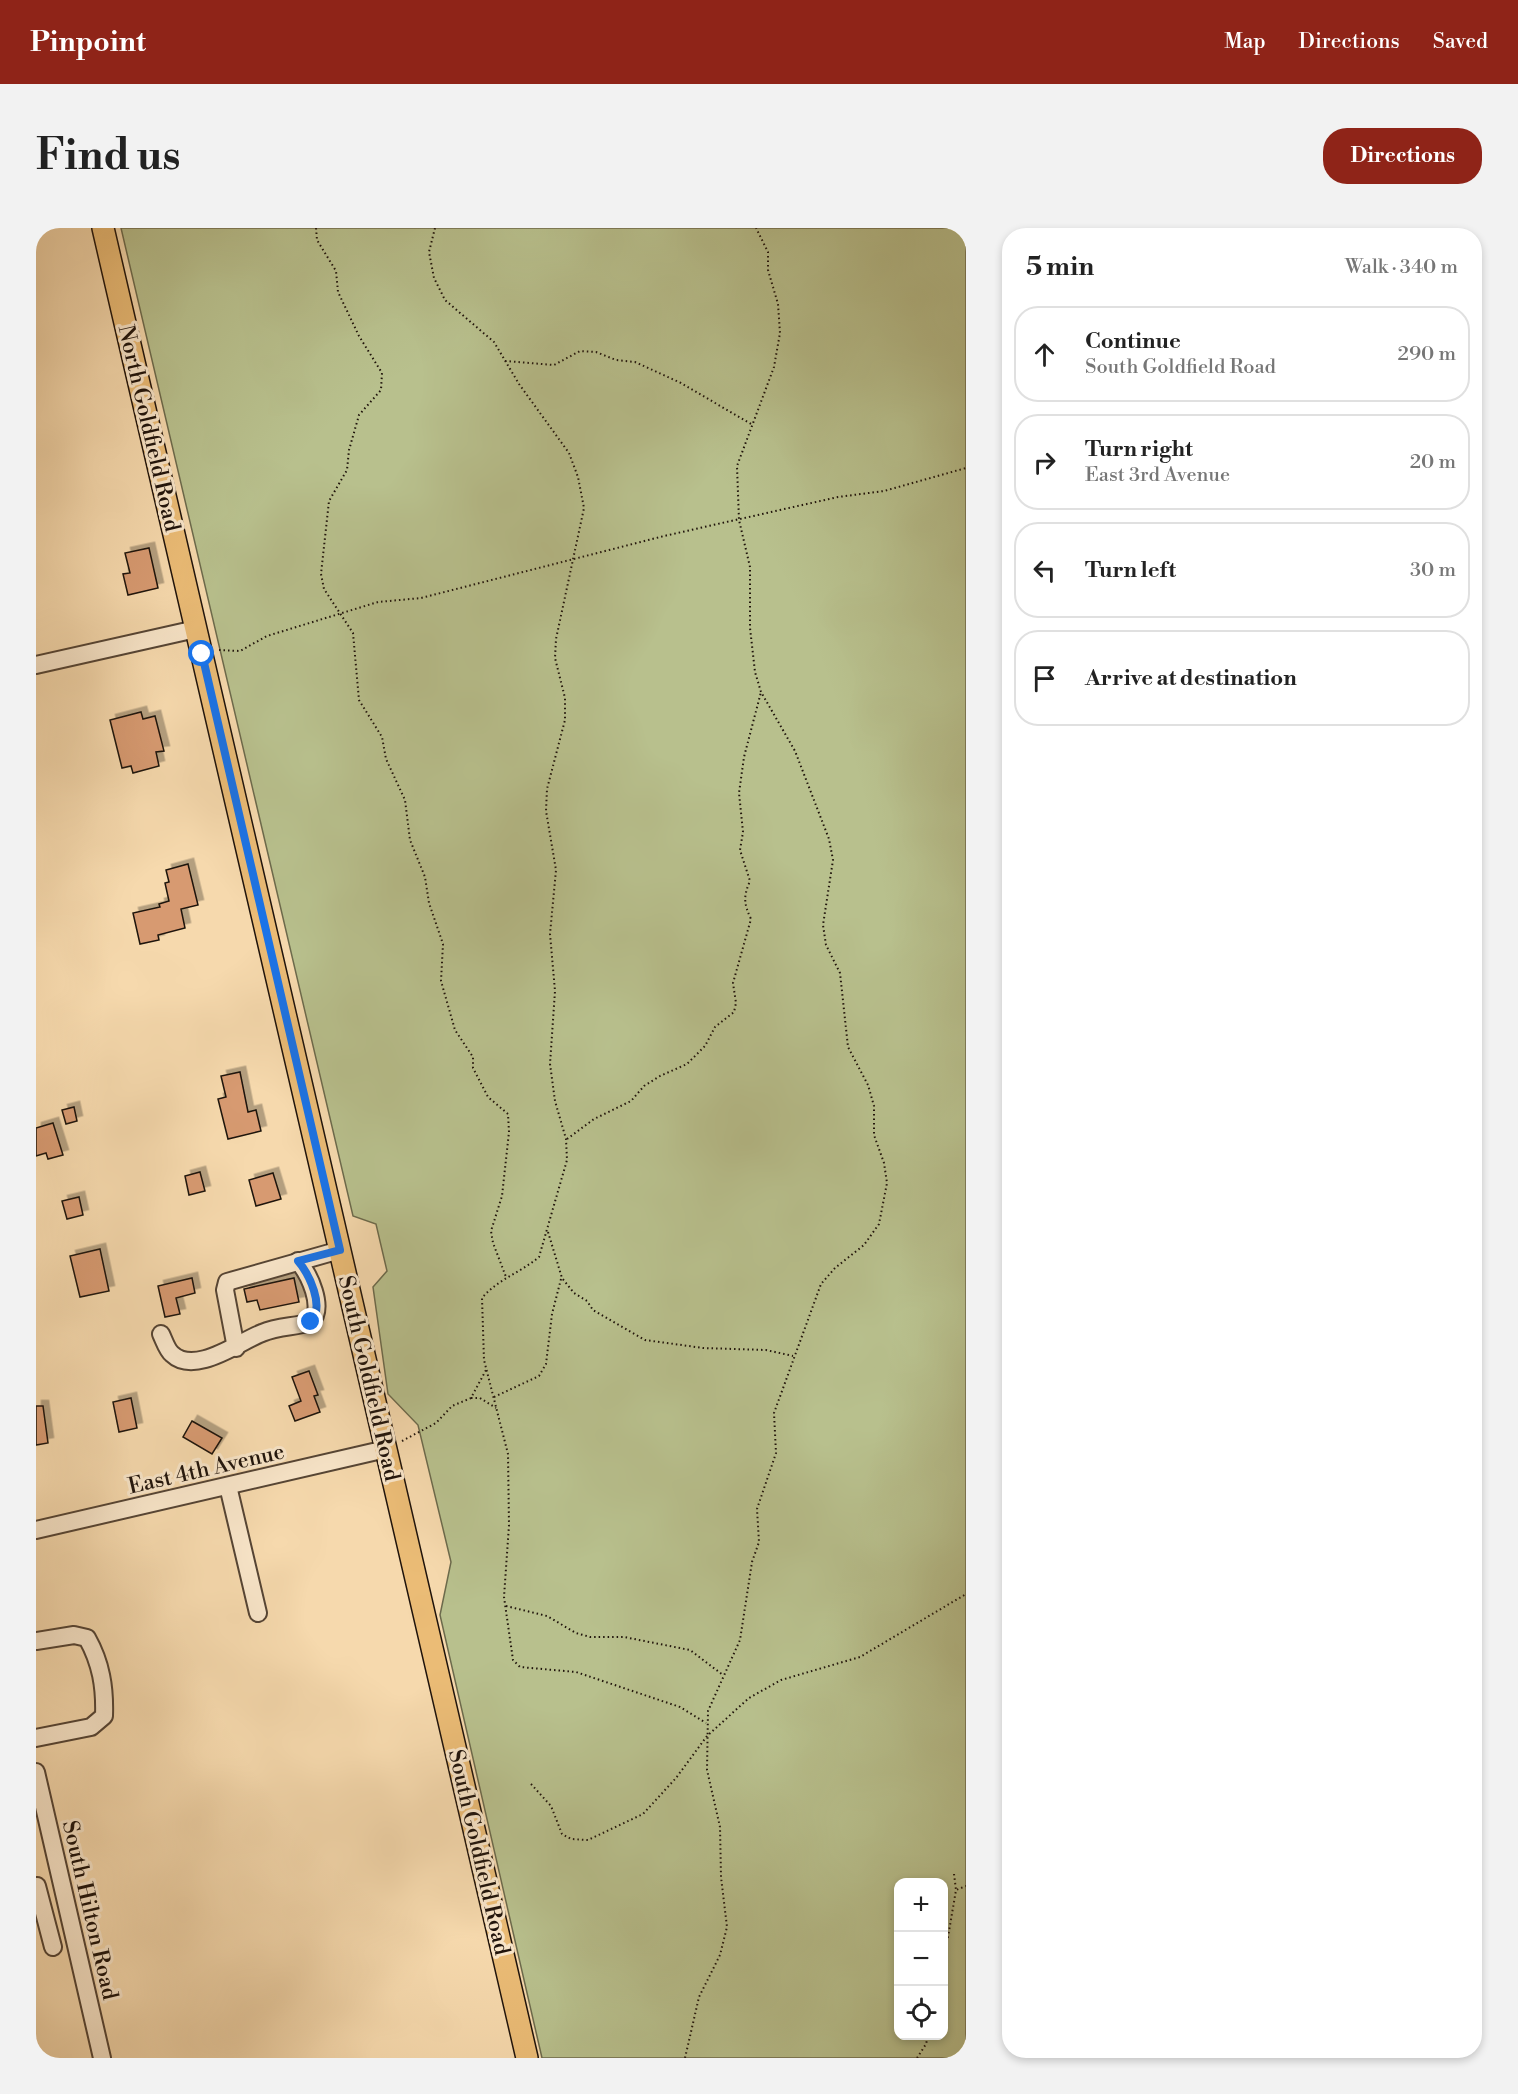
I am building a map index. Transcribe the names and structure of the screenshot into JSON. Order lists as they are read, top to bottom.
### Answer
{
  "streets": {
    "main road": ["North Goldfield Road", "South Goldfield Road"],
    "street": ["East 4th Avenue", "South Hilton Road"]
  },
  "crossings": [
    ["North Goldfield Road", "South Goldfield Road"],
    ["South Goldfield Road", "East 4th Avenue"]
  ],
  "page": {
    "header": "Pinpoint",
    "nav": ["Map", "Directions", "Saved"],
    "buttons": "Directions",
    "title": "Find us",
    "heading": ["5 min", "Walk · 340 m"],
    "list": [
      ["Continue", "South Goldfield Road", "290 m"],
      ["Turn right", "East 3rd Avenue", "20 m"],
      ["Turn left", "30 m"],
      "Arrive at destination"
    ],
    "map_buttons": ["+", "−"]
  }
}
